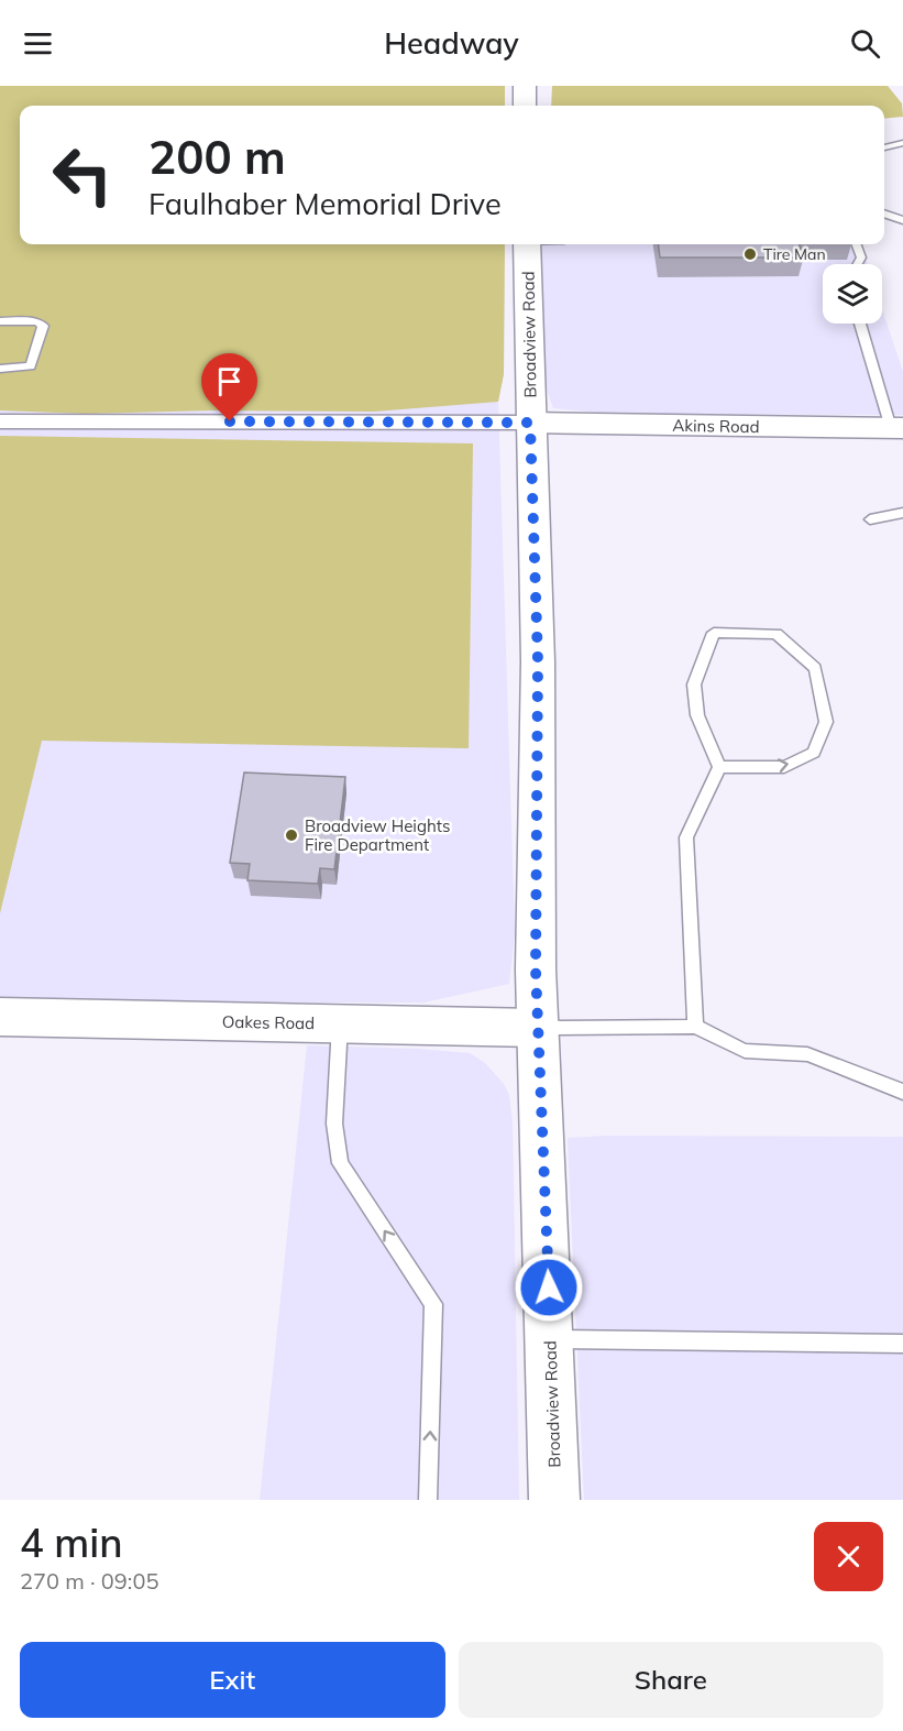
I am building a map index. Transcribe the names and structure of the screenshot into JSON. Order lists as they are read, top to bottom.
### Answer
{
  "streets": {
    "main road": ["Broadview Road", "Akins Road", "Oakes Road"]
  },
  "crossings": [
    ["Broadview Road", "Akins Road"],
    ["Broadview Road", "Oakes Road"]
  ],
  "places": ["Tire Man", "Broadview Heights Fire Department"],
  "page": {
    "header": "Headway",
    "turn": ["200 m", "Faulhaber Memorial Drive"],
    "heading": ["4 min", "270 m · 09:05"],
    "buttons": ["Exit", "Share"]
  }
}
